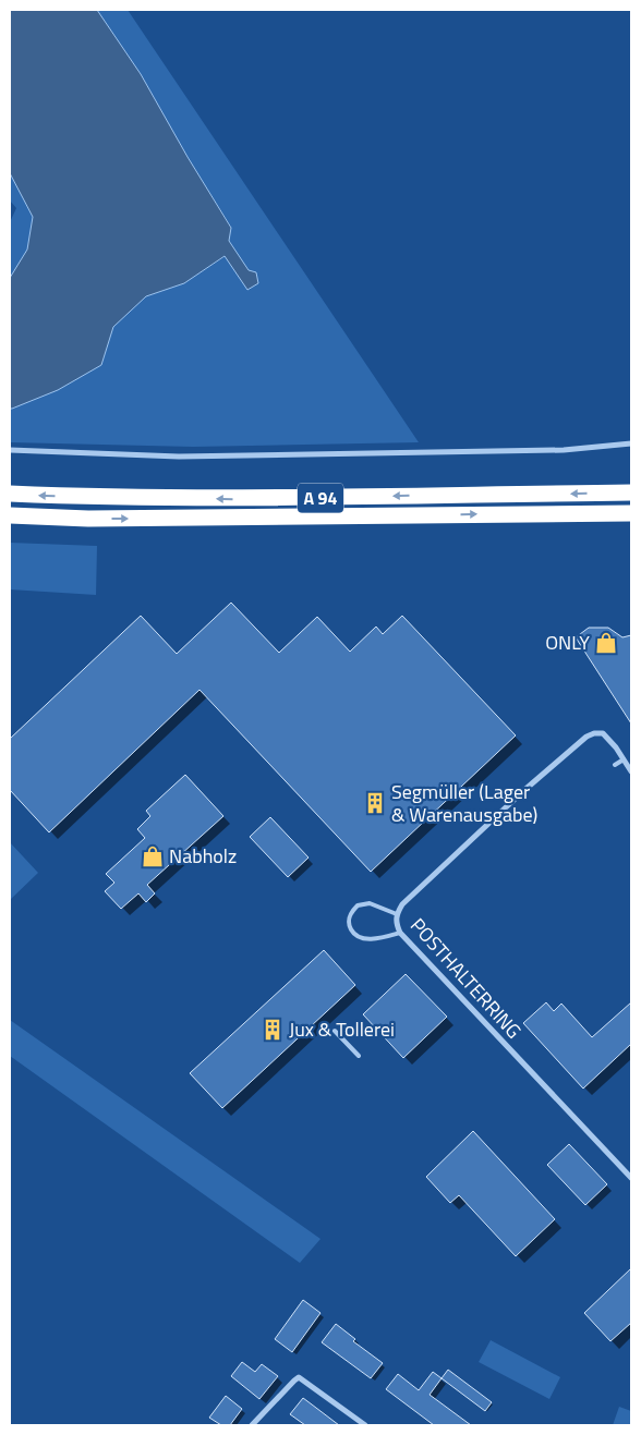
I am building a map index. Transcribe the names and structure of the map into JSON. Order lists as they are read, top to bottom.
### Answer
{
  "streets": {
    "highway": ["A 94"],
    "street": ["POSTHALTERRING"]
  },
  "places": {
    "shop": ["ONLY", "Nabholz"],
    "building": ["Segmüller (Lager & Warenausgabe)", "Jux & Tollerei"]
  }
}
